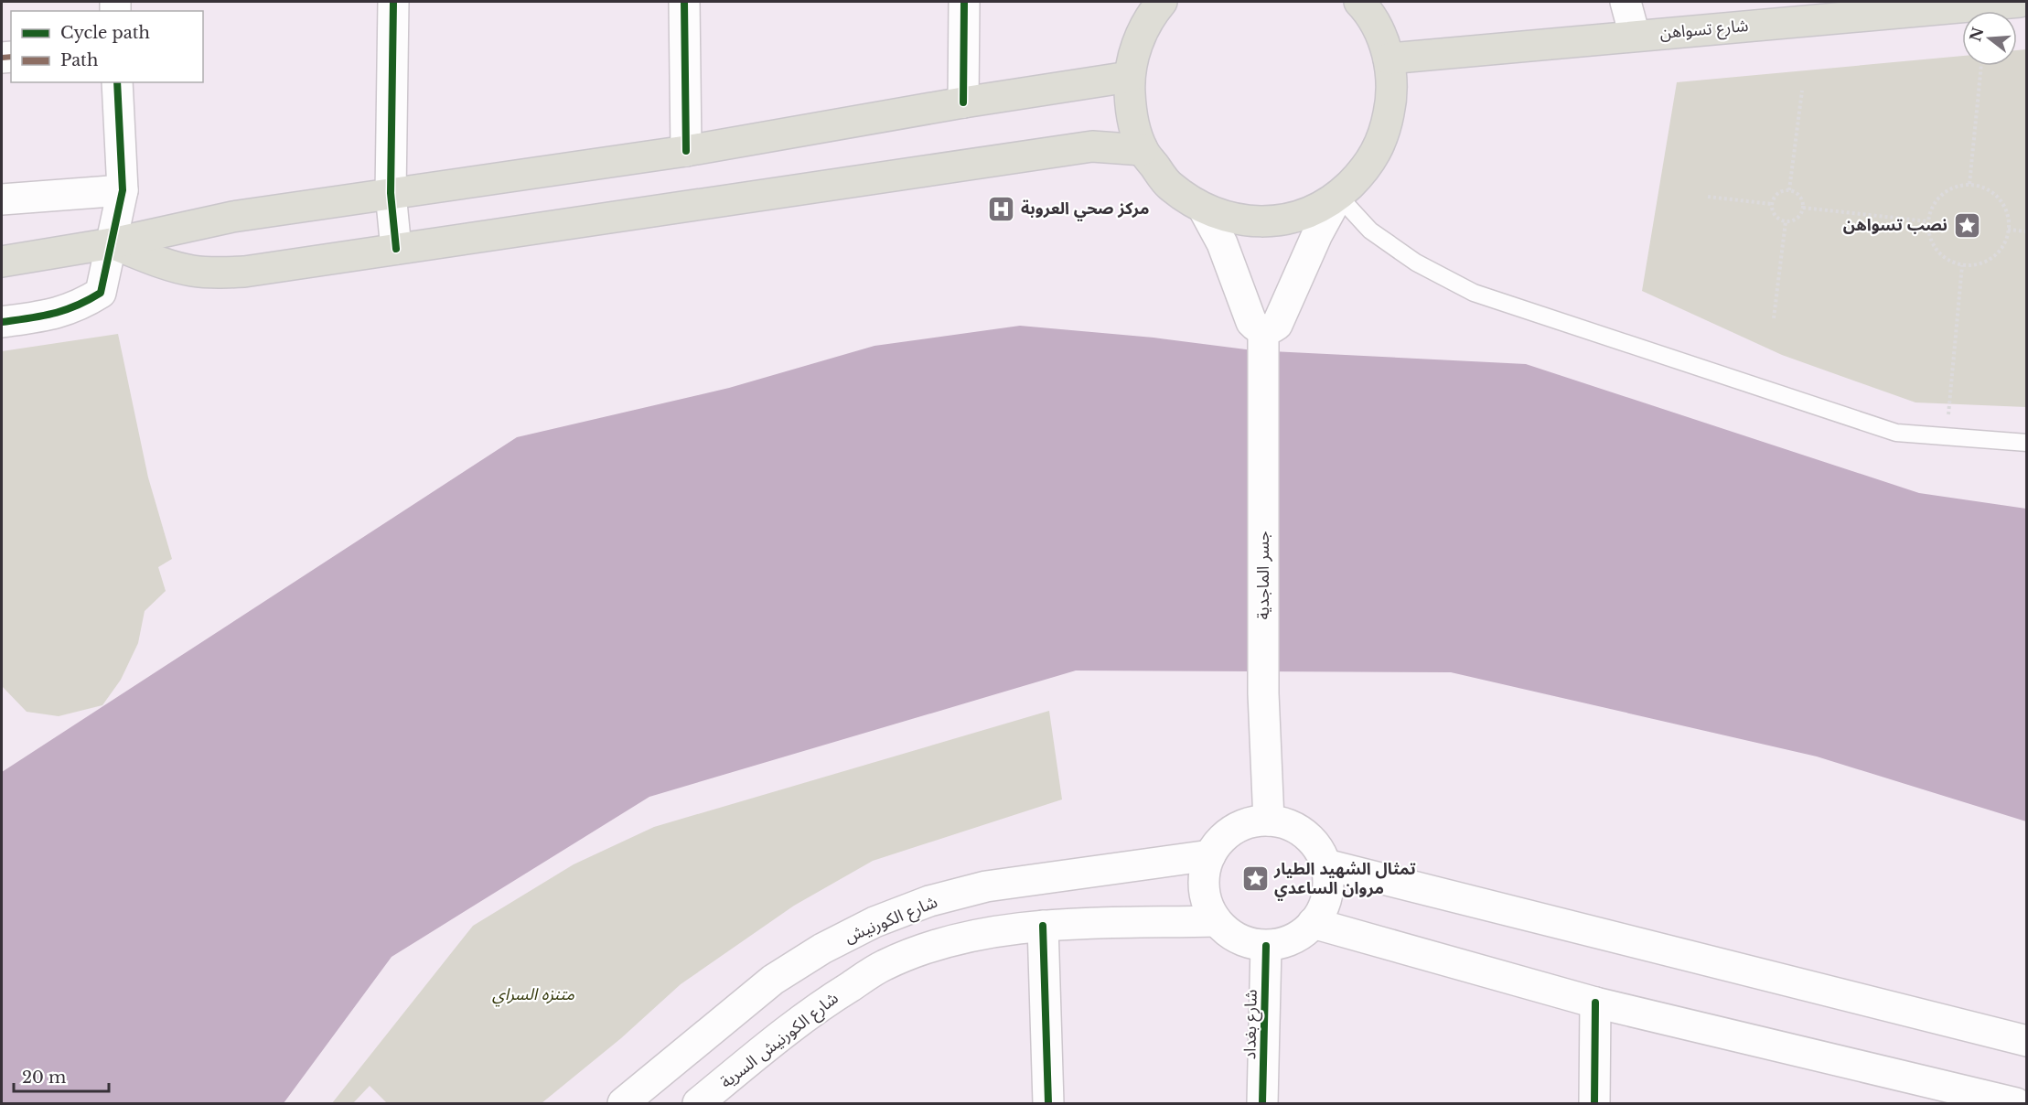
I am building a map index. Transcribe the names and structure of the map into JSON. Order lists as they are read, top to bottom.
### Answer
{
  "streets": {
    "main road": [
      "شارع تسواهن",
      "جسر الماجدية",
      "شارع الكورنيش",
      "شارع بغداد",
      "شارع الكورنيش السرية"
    ]
  },
  "crossings": [
    ["جسر الماجدية", "شارع الكورنيش"],
    ["جسر الماجدية", "شارع بغداد"],
    ["جسر الماجدية", "شارع الكورنيش السرية"],
    ["شارع الكورنيش", "شارع بغداد"],
    ["شارع الكورنيش", "شارع الكورنيش السرية"],
    ["شارع بغداد", "شارع الكورنيش السرية"]
  ],
  "parks": ["متنزه السراي"],
  "places": {
    "hospital": ["مركز صحي العروبة"],
    "place": ["نصب تسواهن", "تمثال الشهيد الطيار مروان الساعدي"]
  },
  "legend": ["Cycle path", "Path"],
  "scale_bar": "20 m",
  "north": "left"
}
